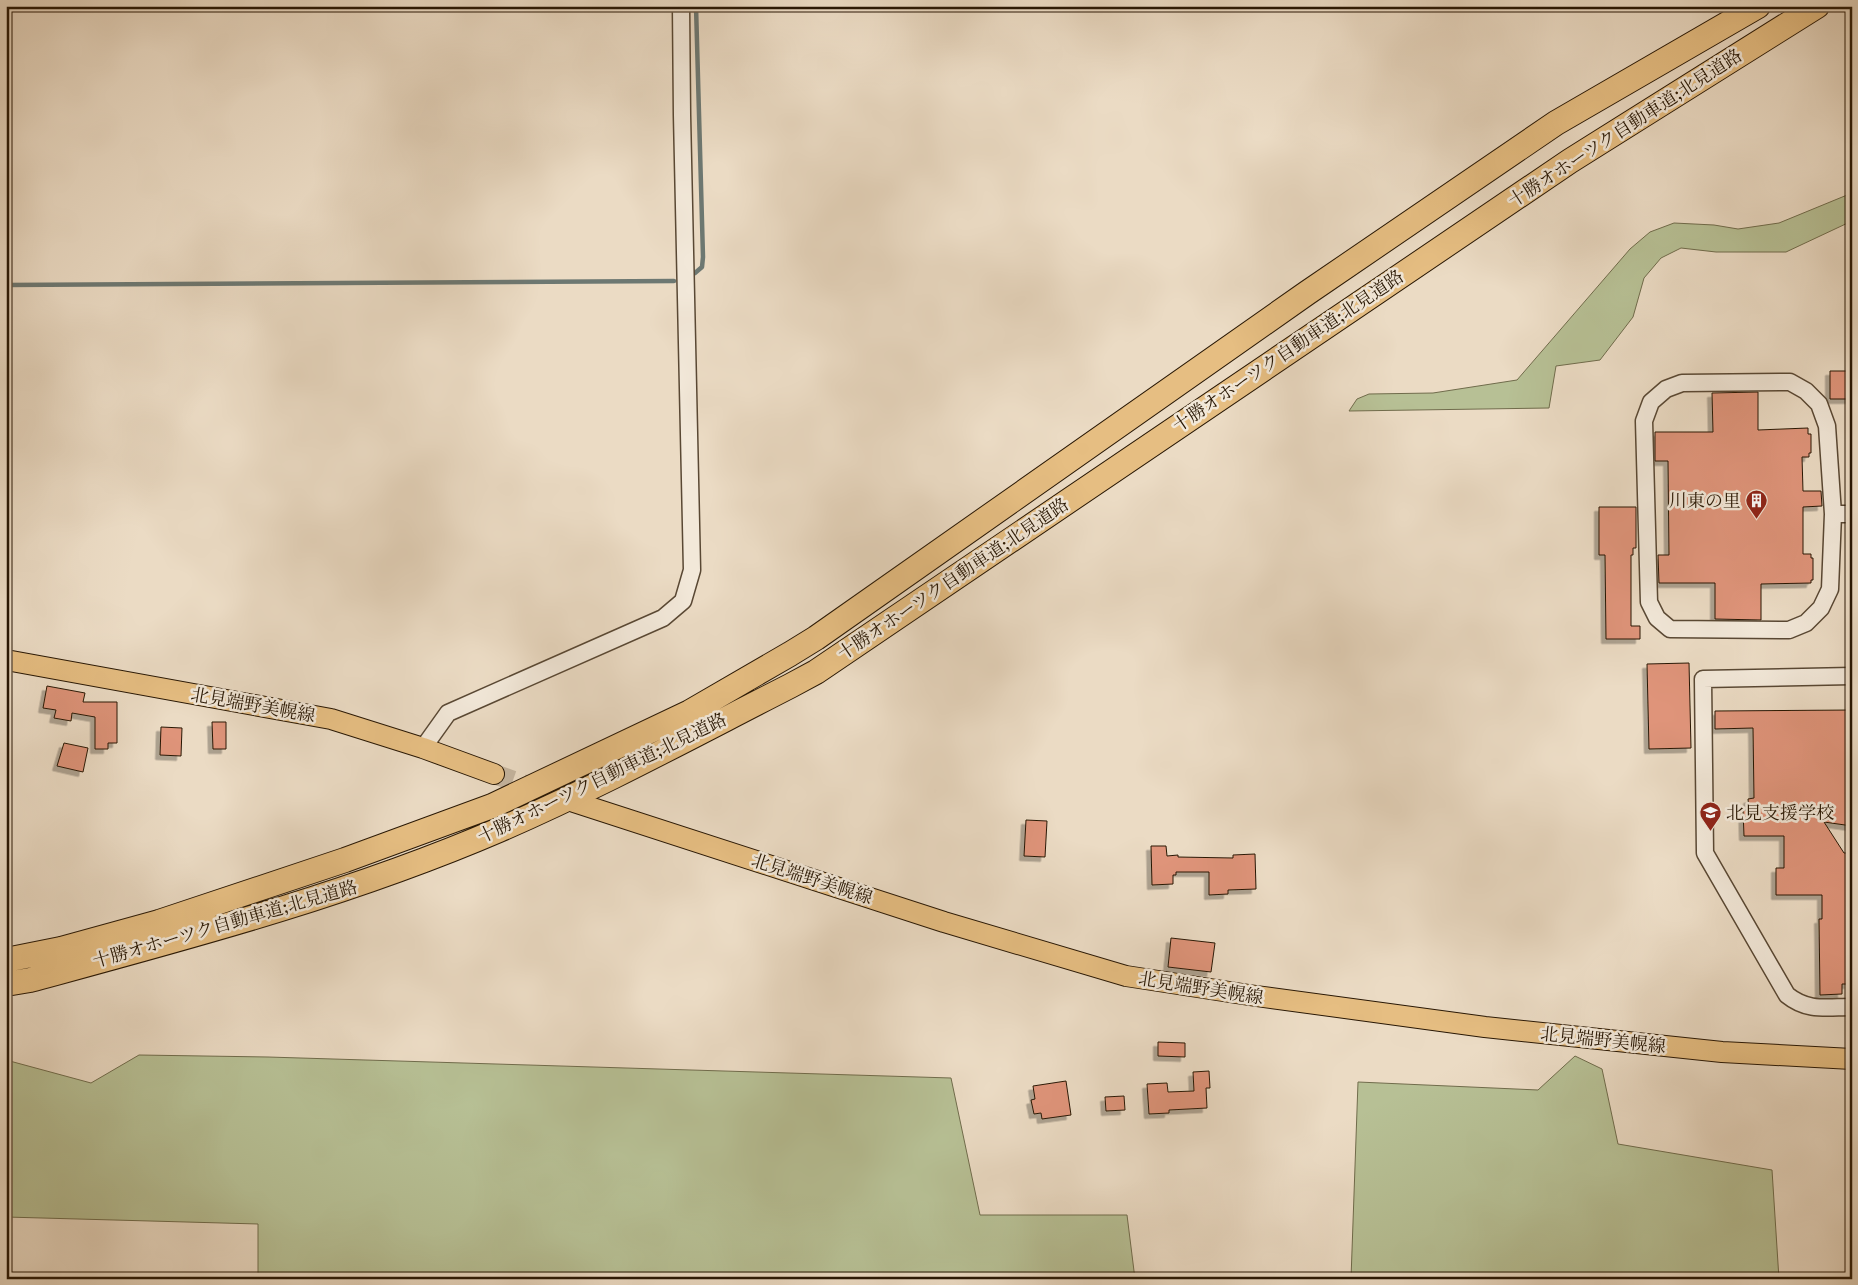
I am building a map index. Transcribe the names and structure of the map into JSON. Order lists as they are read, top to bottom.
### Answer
{
  "streets": {
    "highway": ["十勝オホーツク自動車道;北見道路"],
    "main road": ["北見端野美幌線"]
  },
  "places": {
    "building": ["川東の里"],
    "school or university": ["北見支援学校"]
  }
}
